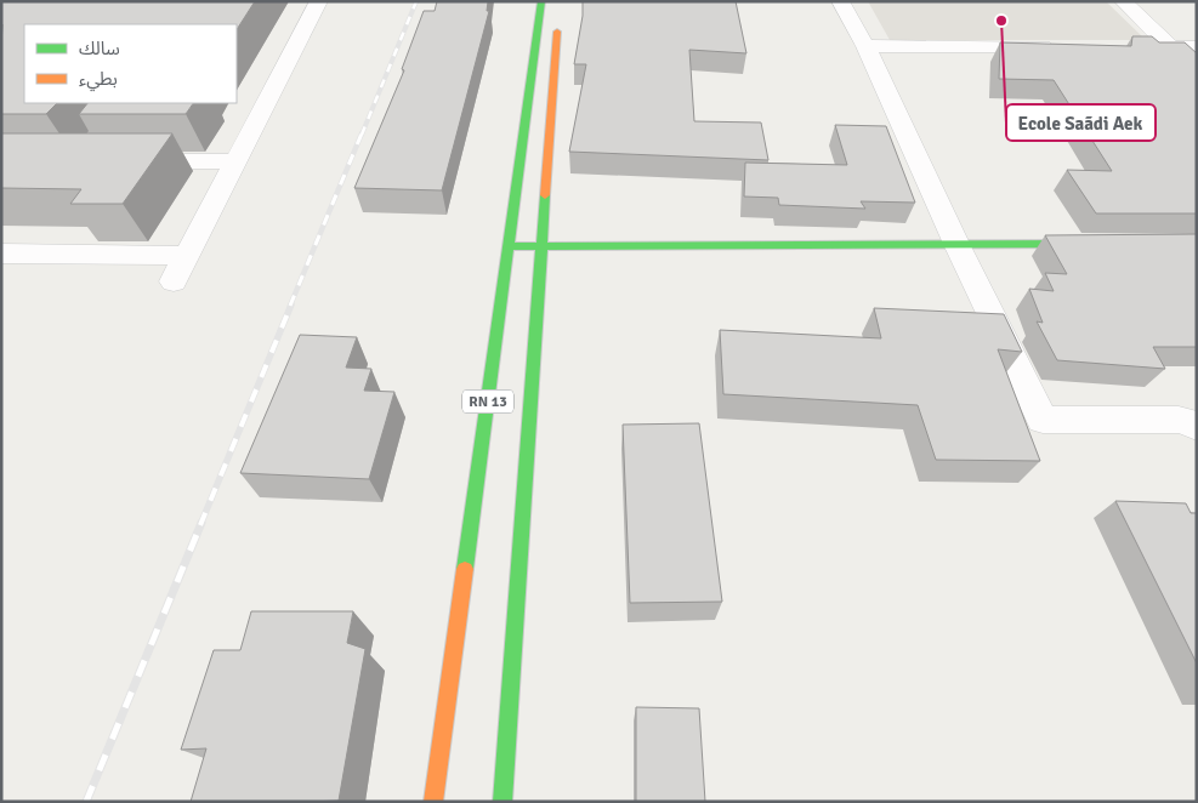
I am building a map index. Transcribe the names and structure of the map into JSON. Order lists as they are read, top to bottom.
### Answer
{
  "streets": {
    "main road": ["RN 13"]
  },
  "places": ["Ecole Saãdi Aek"],
  "legend": ["سالك", "بطيء"]
}
